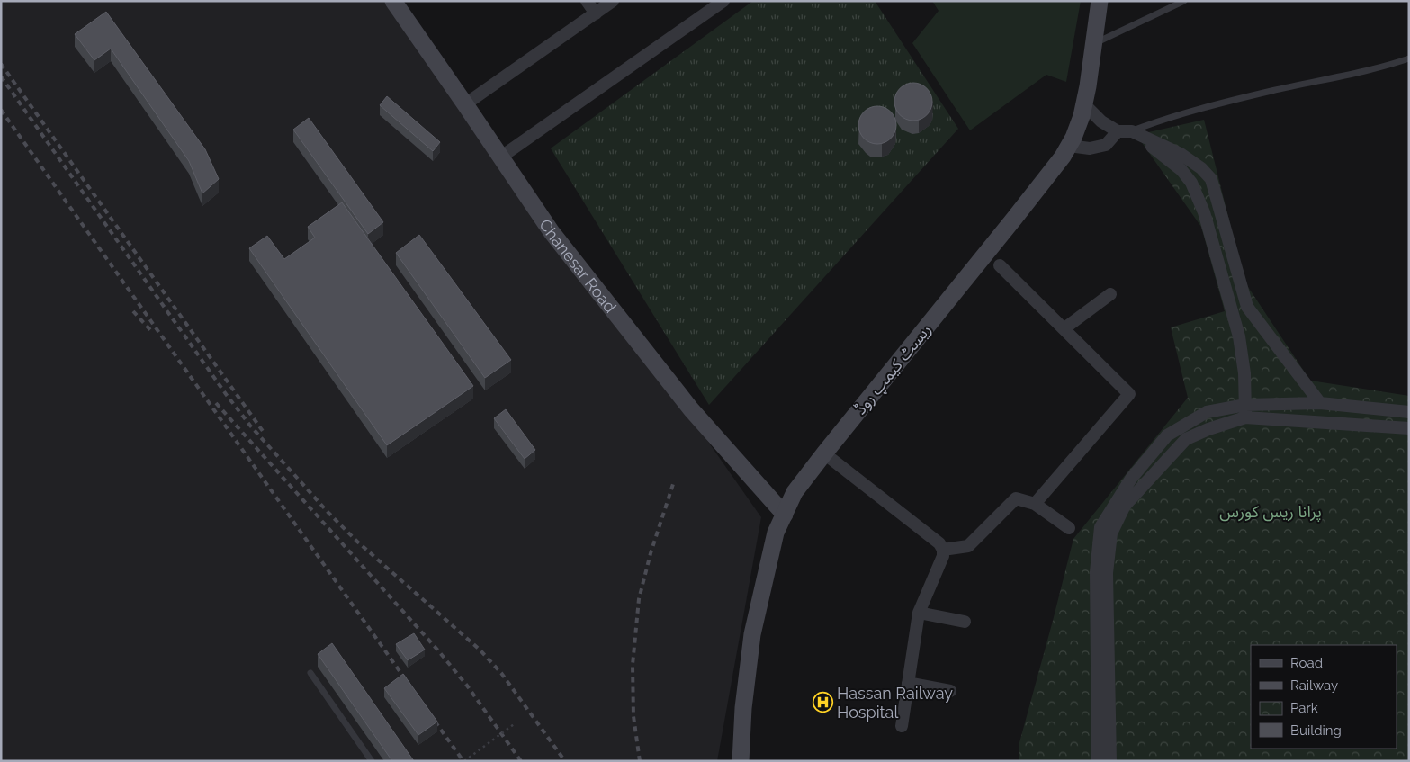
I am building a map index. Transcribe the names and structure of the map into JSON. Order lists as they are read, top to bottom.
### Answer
{
  "streets": {
    "street": ["Chanesar Road", "ریسٹ کیمپ روڈ"]
  },
  "crossings": [
    ["Chanesar Road", "ریسٹ کیمپ روڈ"]
  ],
  "parks": ["پرانا ریس کورس"],
  "places": {
    "hospital": ["Hassan Railway Hospital"]
  },
  "legend": [
    "Road",
    "Railway",
    "Park",
    "Building"
  ]
}
